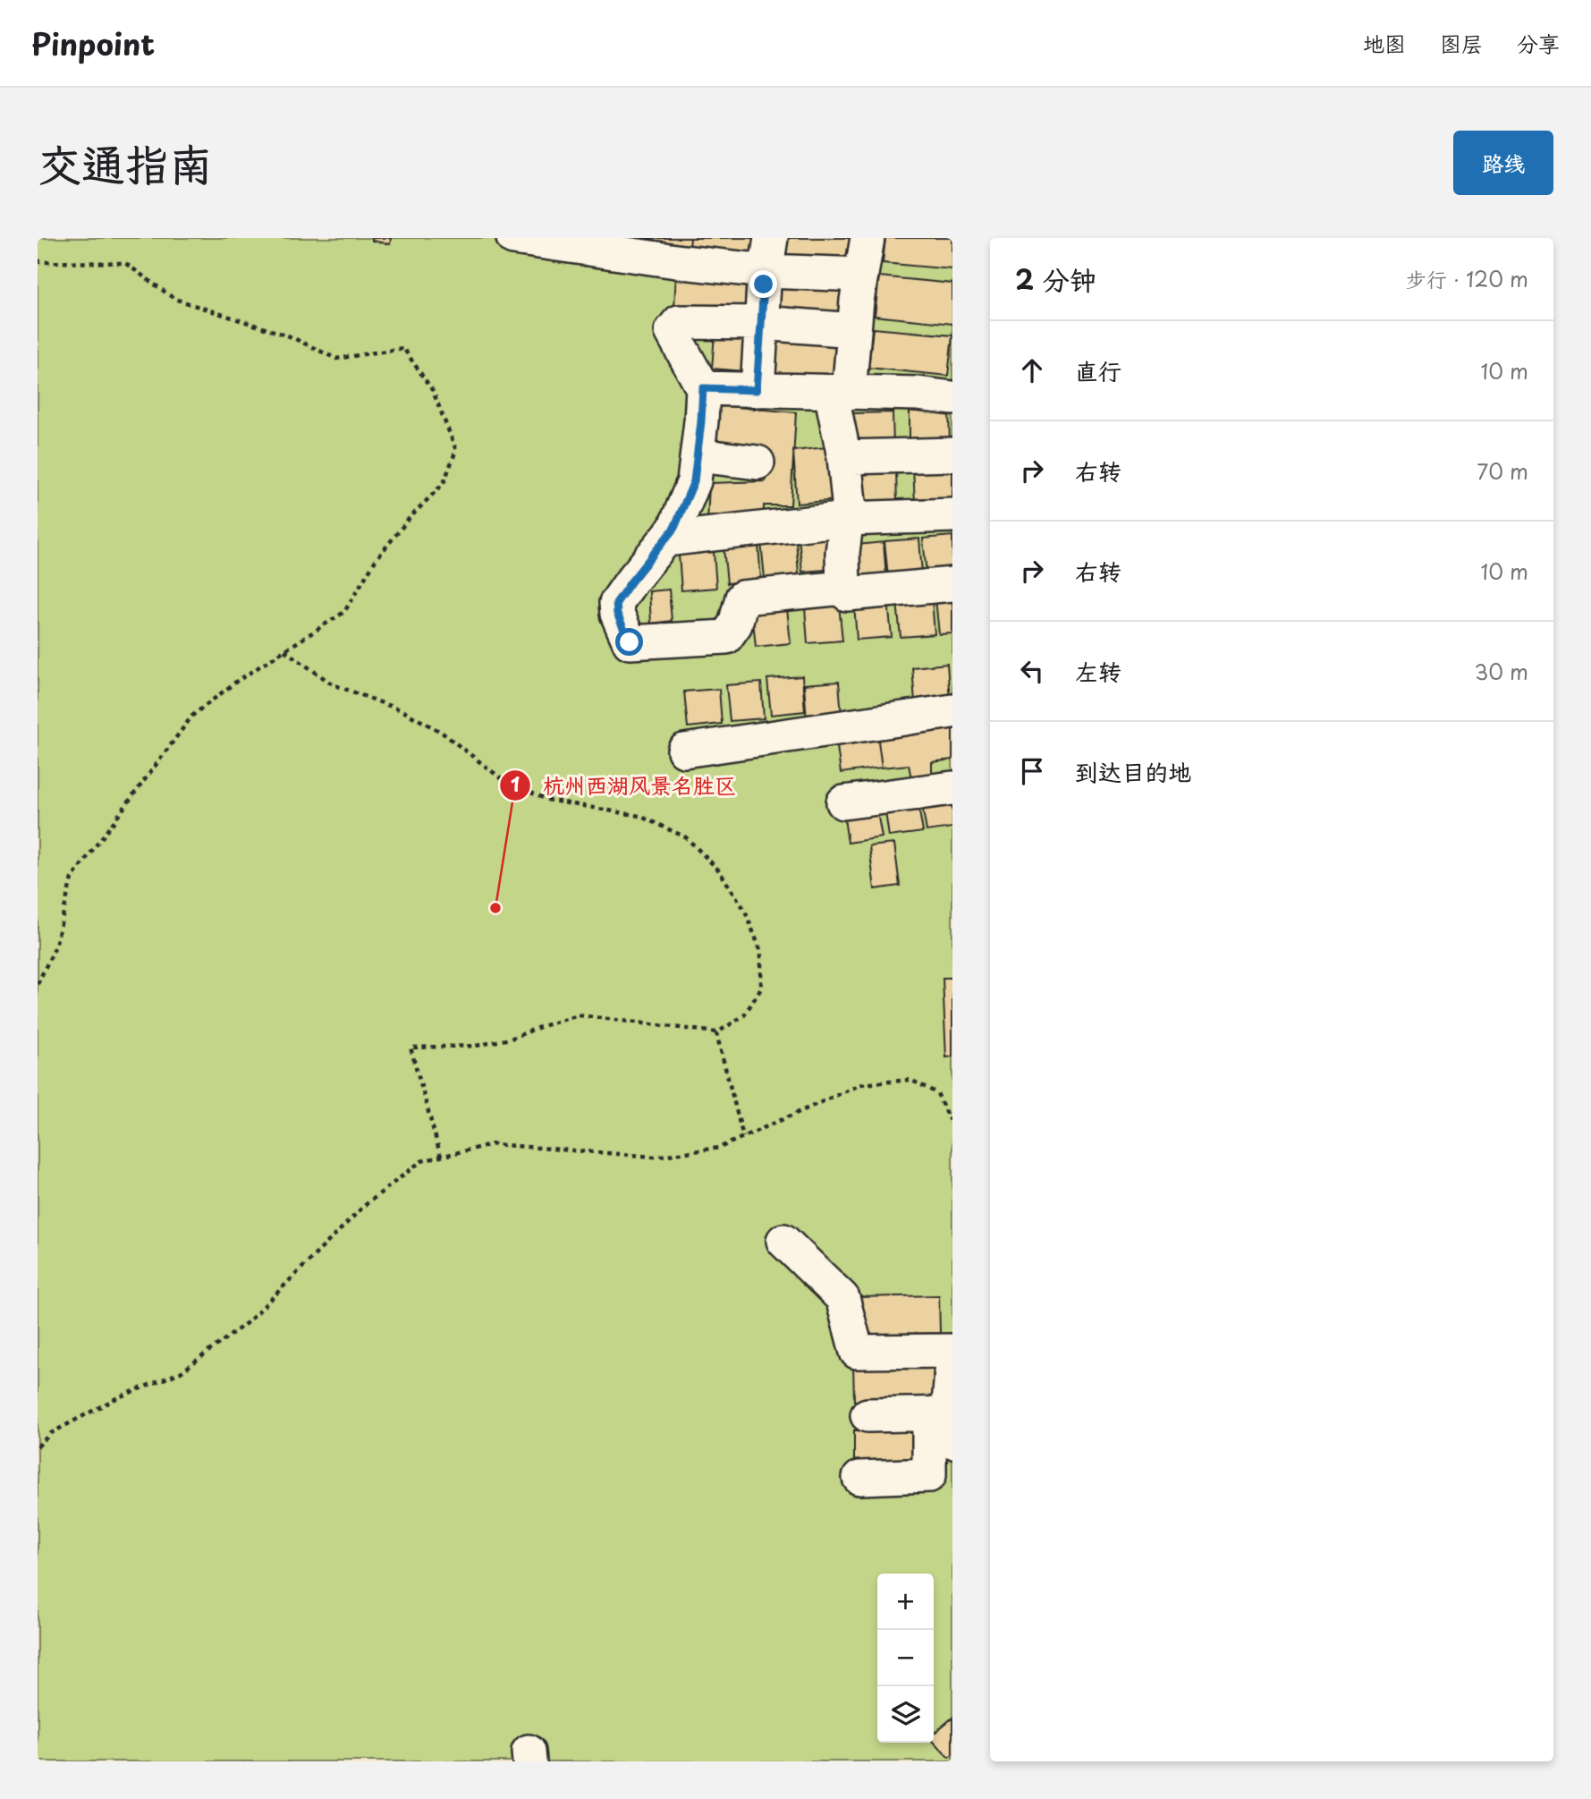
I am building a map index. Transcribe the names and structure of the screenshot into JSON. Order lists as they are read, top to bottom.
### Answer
{
  "places": ["杭州西湖风景名胜区"],
  "page": {
    "header": "Pinpoint",
    "nav": ["地图", "图层", "分享"],
    "title": "交通指南",
    "buttons": "路线",
    "heading": ["2 分钟", "步行 · 120 m"],
    "list": [
      ["直行", "10 m"],
      ["右转", "70 m"],
      ["右转", "10 m"],
      ["左转", "30 m"],
      "到达目的地"
    ],
    "map_buttons": ["+", "−"]
  }
}
